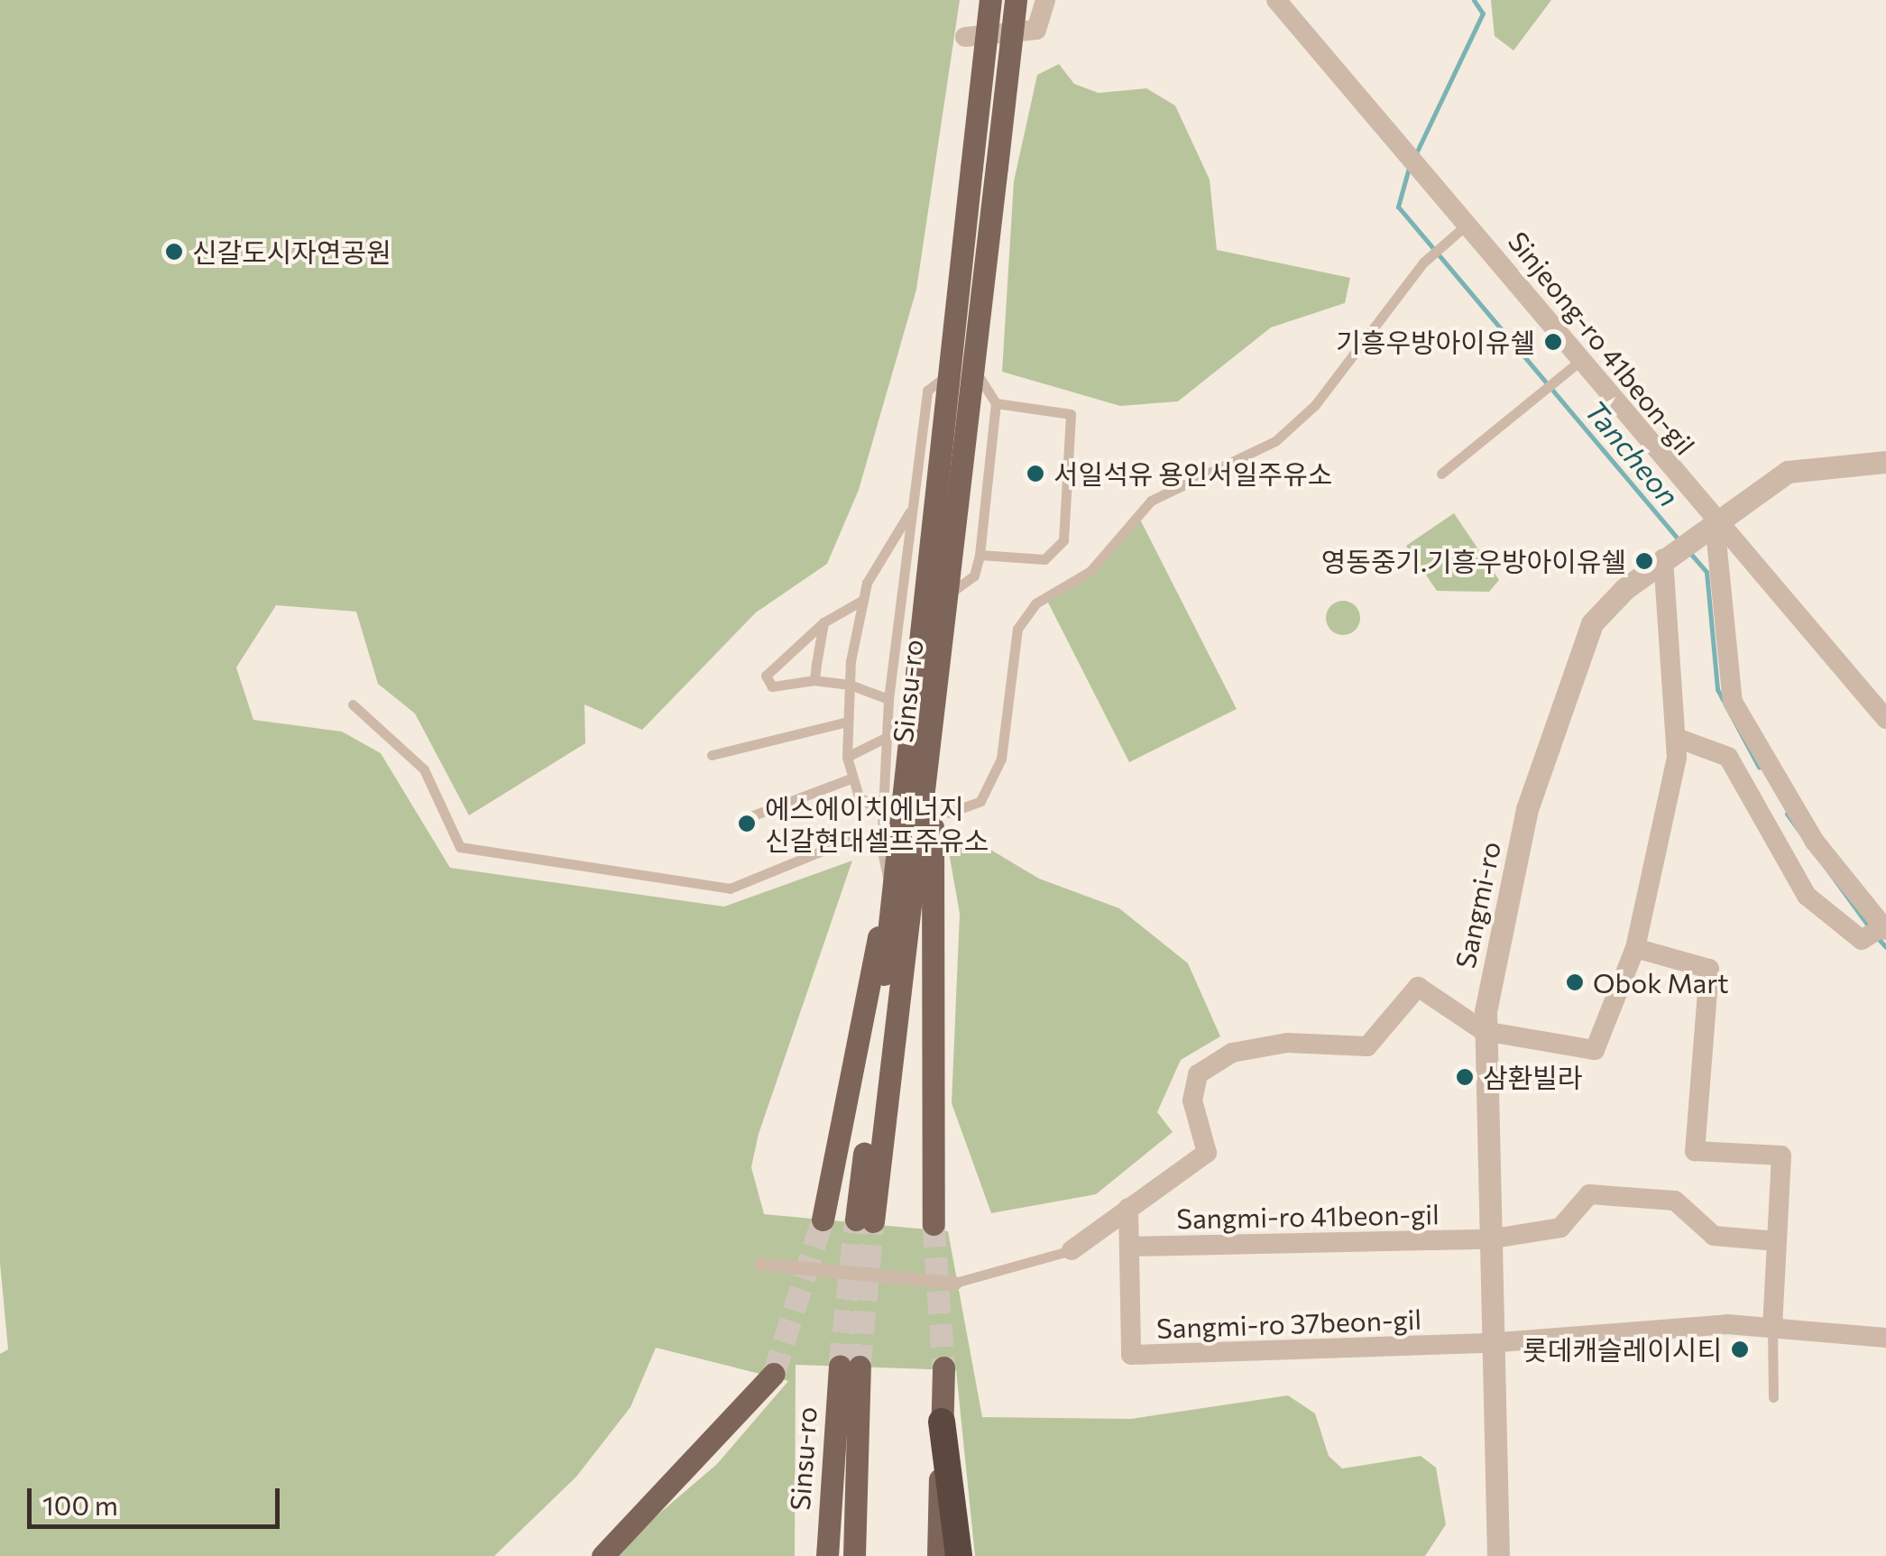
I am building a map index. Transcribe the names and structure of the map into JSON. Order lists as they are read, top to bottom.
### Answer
{
  "streets": {
    "main road": ["Sinsu-ro"],
    "street": [
      "Sinjeong-ro 41beon-gil",
      "Sangmi-ro",
      "Sangmi-ro 41beon-gil",
      "Sangmi-ro 37beon-gil"
    ]
  },
  "crossings": [
    ["Sinjeong-ro 41beon-gil", "Sangmi-ro"],
    ["Sangmi-ro", "Sangmi-ro 41beon-gil"],
    ["Sangmi-ro", "Sangmi-ro 37beon-gil"],
    ["Sangmi-ro 41beon-gil", "Sangmi-ro 37beon-gil"]
  ],
  "water": ["Tancheon"],
  "places": [
    "신갈도시자연공원",
    "기흥우방아이유쉘",
    "서일석유 용인서일주유소",
    "영동중기.기흥우방아이유쉘",
    "에스에이치에너지 신갈현대셀프주유소",
    "Obok Mart",
    "삼환빌라",
    "롯데캐슬레이시티"
  ],
  "scale_bar": "100 m"
}
